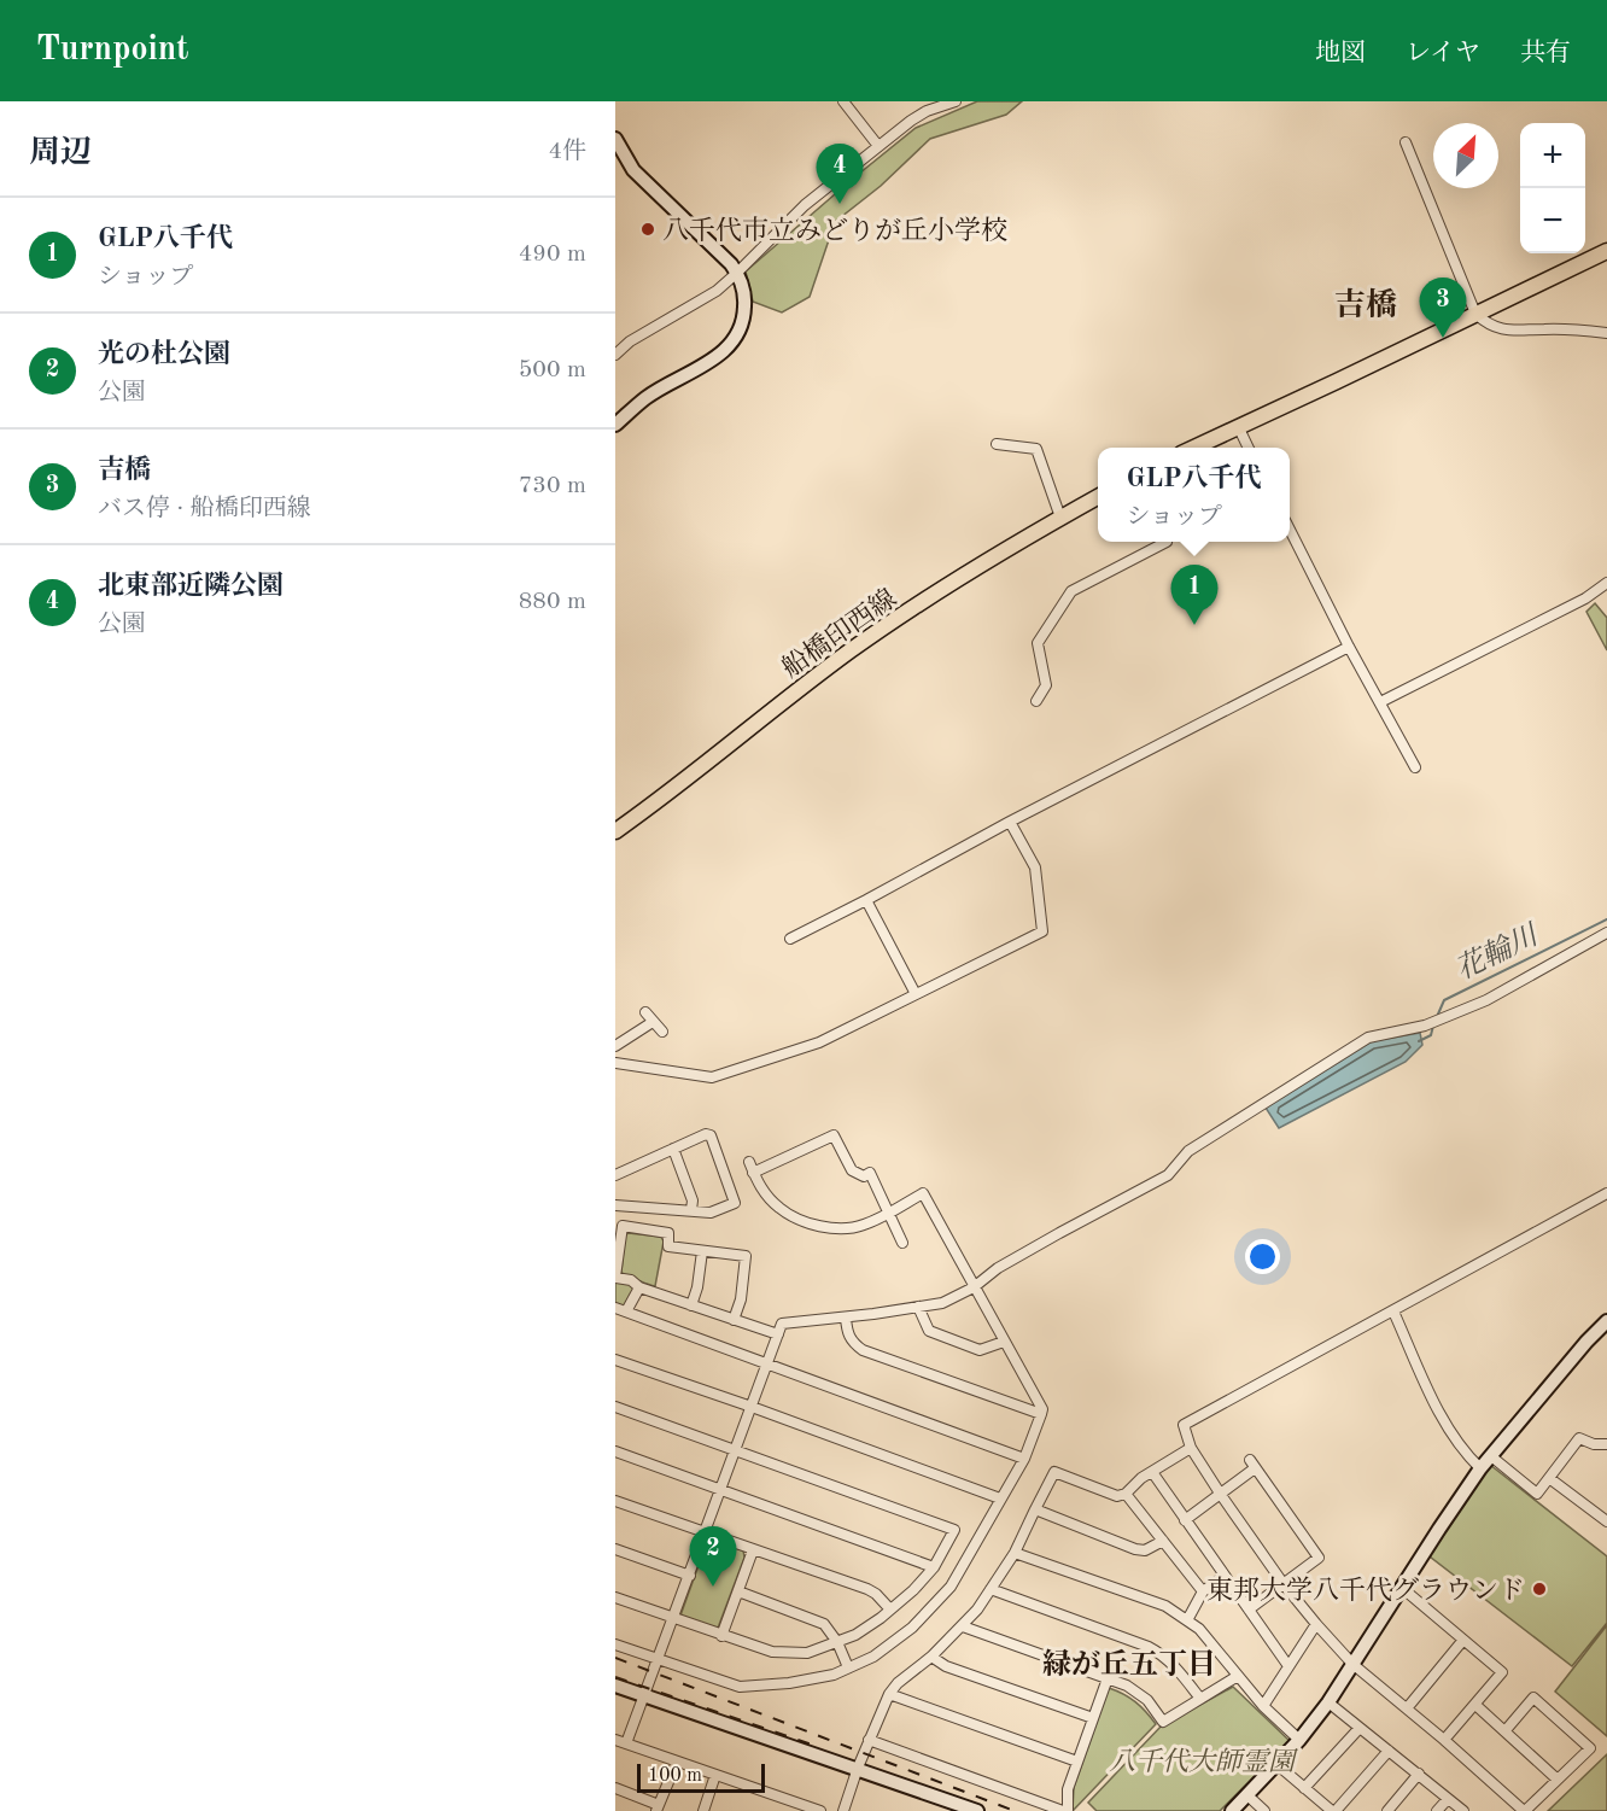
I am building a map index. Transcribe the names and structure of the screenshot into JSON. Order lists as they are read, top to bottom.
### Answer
{
  "streets": {
    "main road": ["船橋印西線"]
  },
  "districts": ["吉橋", "緑が丘五丁目"],
  "water": ["花輪川"],
  "parks": ["八千代大師霊園"],
  "places": ["八千代市立みどりが丘小学校", "東邦大学八千代グラウンド"],
  "scale_bar": "100 m",
  "north": "top right",
  "page": {
    "header": "Turnpoint",
    "nav": ["地図", "レイヤ", "共有"],
    "heading": ["周辺", "4件"],
    "map_buttons": ["+", "−"],
    "pins": [
      "4",
      "3",
      "1",
      "2"
    ],
    "list": [
      {
        "mark": "1",
        "name": "GLP八千代",
        "note": "ショップ",
        "value": "490 m"
      },
      {
        "mark": "2",
        "name": "光の杜公園",
        "note": "公園",
        "value": "500 m"
      },
      {
        "mark": "3",
        "name": "吉橋",
        "note": "バス停 · 船橋印西線",
        "value": "730 m"
      },
      {
        "mark": "4",
        "name": "北東部近隣公園",
        "note": "公園",
        "value": "880 m"
      }
    ],
    "popup": ["GLP八千代", "ショップ"],
    "scale": "100 m"
  }
}
